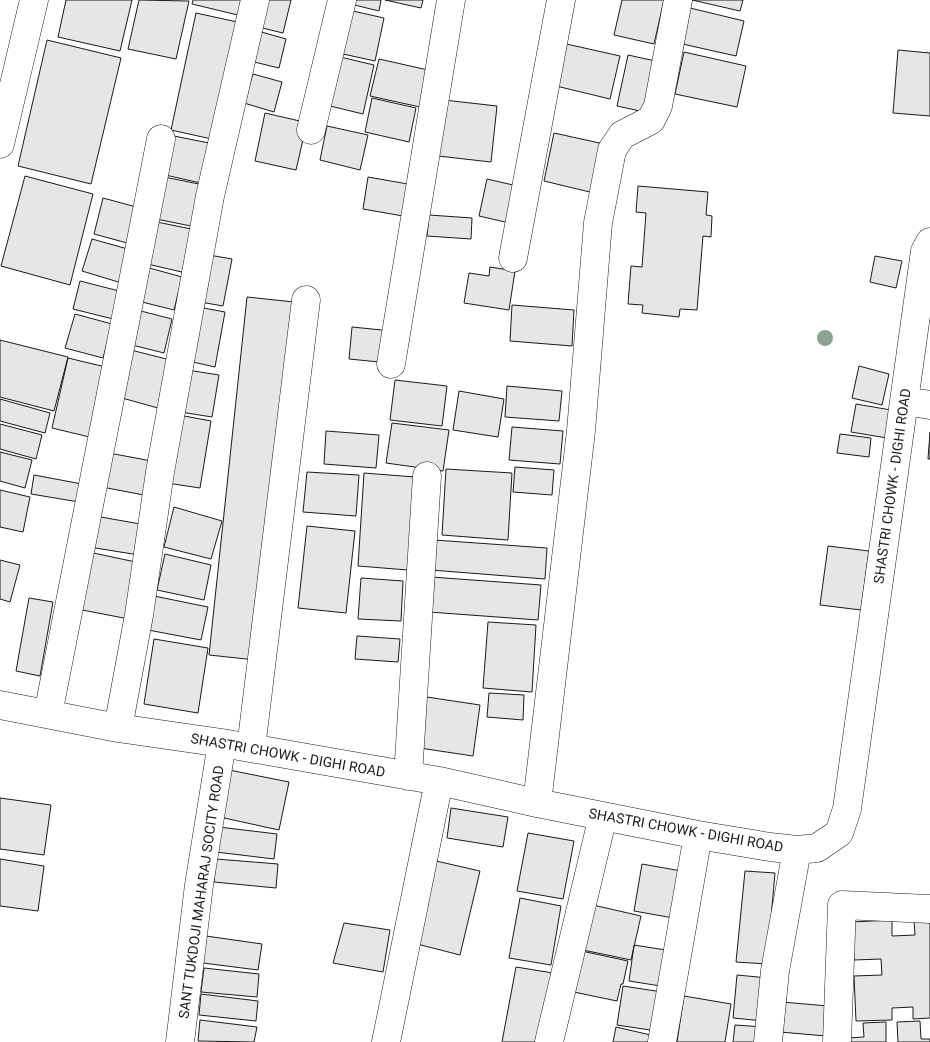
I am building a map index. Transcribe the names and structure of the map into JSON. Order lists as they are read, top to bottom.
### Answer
{
  "streets": {
    "street": ["SHASTRI CHOWK - DIGHI ROAD", "SANT TUKDOJI MAHARAJ SOCITY ROAD"]
  },
  "crossings": [
    ["SHASTRI CHOWK - DIGHI ROAD", "SANT TUKDOJI MAHARAJ SOCITY ROAD"]
  ]
}
